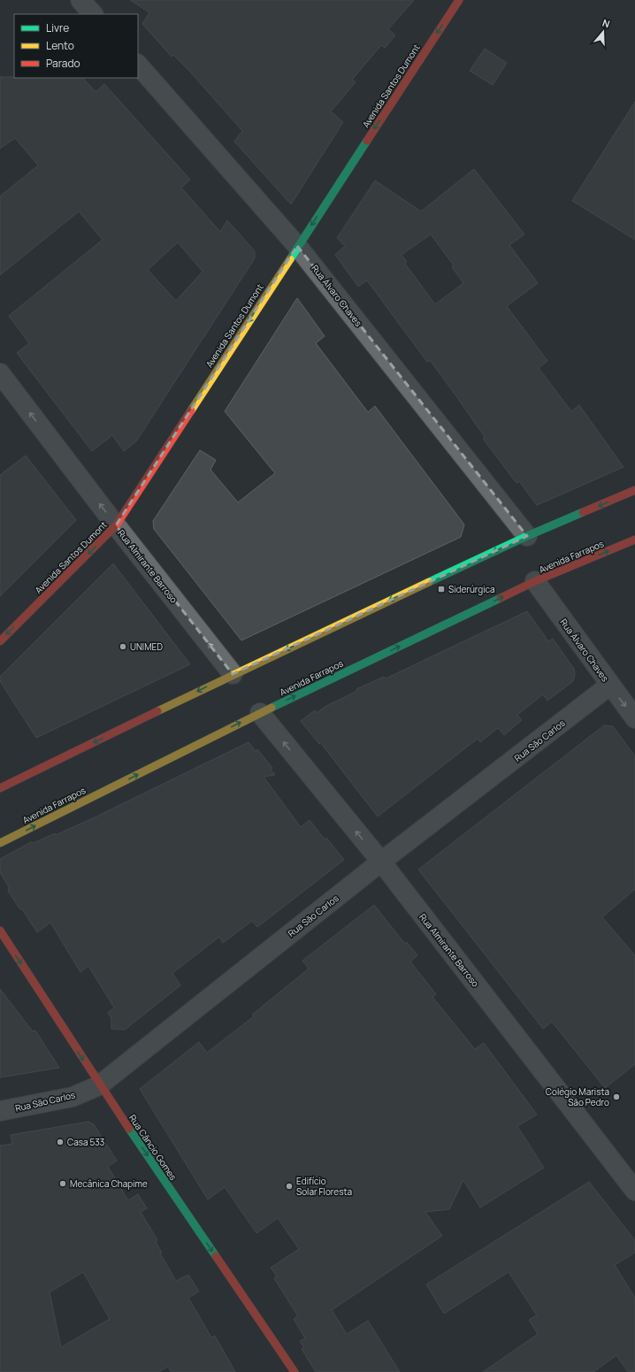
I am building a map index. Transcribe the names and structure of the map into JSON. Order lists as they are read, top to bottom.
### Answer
{
  "streets": {
    "main road": ["Avenida Santos Dumont", "Avenida Farrapos", "Rua Câncio Gomes"],
    "street": ["Rua Álvaro Chaves", "Rua Almirante Barroso", "Rua São Carlos"]
  },
  "crossings": [
    ["Avenida Santos Dumont", "Rua Álvaro Chaves"],
    ["Avenida Santos Dumont", "Rua Almirante Barroso"],
    ["Rua Álvaro Chaves", "Avenida Farrapos"],
    ["Rua Álvaro Chaves", "Rua São Carlos"],
    ["Avenida Farrapos", "Rua Almirante Barroso"],
    ["Rua Almirante Barroso", "Rua São Carlos"],
    ["Rua São Carlos", "Rua Câncio Gomes"]
  ],
  "one_way": ["Avenida Santos Dumont", "Rua Almirante Barroso", "Rua Câncio Gomes"],
  "places": {
    "transit": ["Siderúrgica"],
    "other": [
      "UNIMED",
      "Colégio Marista São Pedro",
      "Casa 533",
      "Mecânica Chapime",
      "Edifício Solar Floresta"
    ]
  },
  "legend": ["Livre", "Lento", "Parado"],
  "north": "top"
}
